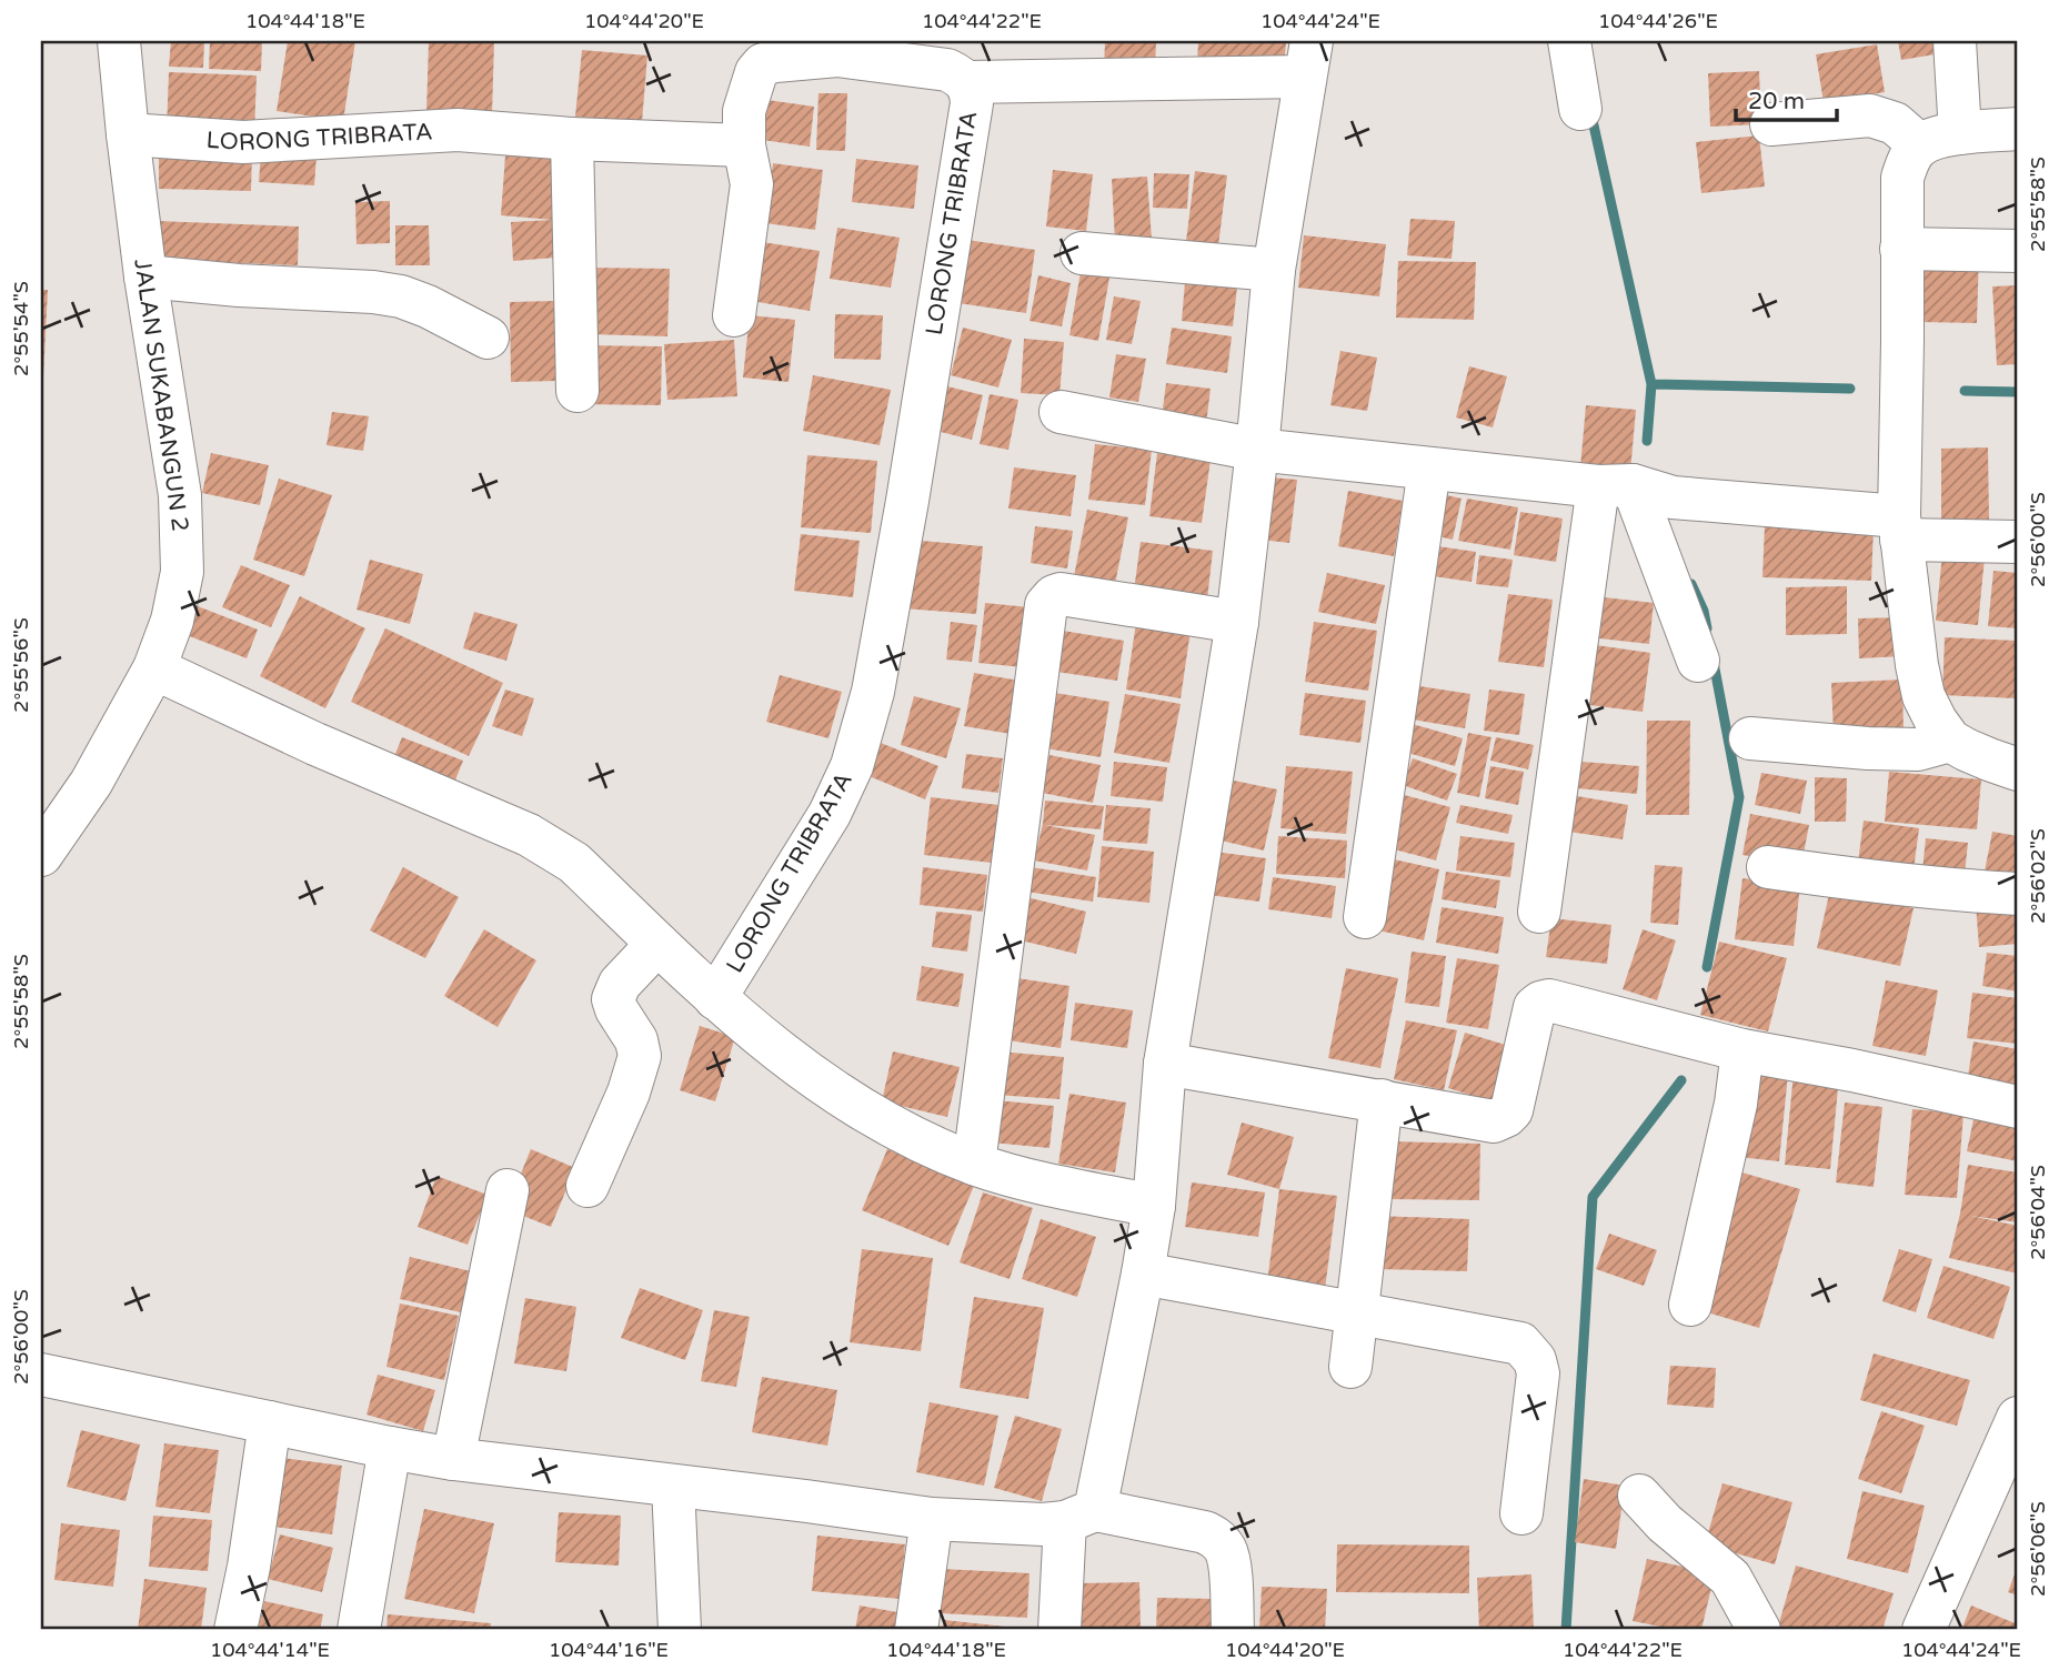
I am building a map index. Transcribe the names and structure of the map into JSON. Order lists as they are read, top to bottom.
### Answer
{
  "streets": {
    "street": ["LORONG TRIBRATA", "JALAN SUKABANGUN 2"]
  },
  "crossings": [
    ["LORONG TRIBRATA", "JALAN SUKABANGUN 2"]
  ],
  "scale_bar": "20 m",
  "coordinates": [
    "104°44'18\"E",
    "104°44'20\"E",
    "104°44'22\"E",
    "104°44'24\"E",
    "104°44'26\"E",
    "2°55'58\"S",
    "2°55'54\"S",
    "2°56'00\"S",
    "2°55'56\"S",
    "2°56'02\"S",
    "2°56'04\"S",
    "2°56'06\"S",
    "104°44'14\"E",
    "104°44'16\"E"
  ]
}
